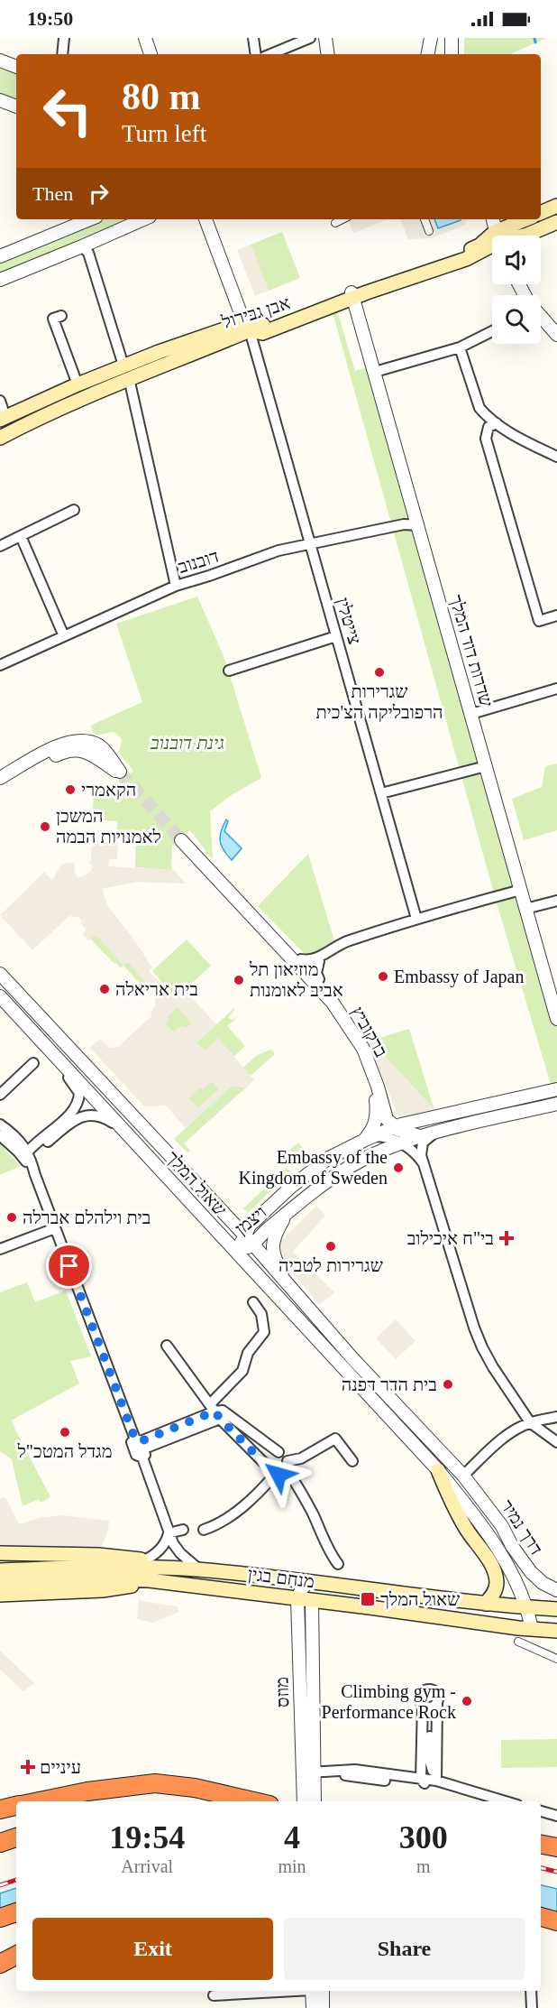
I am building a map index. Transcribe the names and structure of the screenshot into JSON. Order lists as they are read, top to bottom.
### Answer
{
  "streets": {
    "main road": ["אבן גבירול", "מנחם בגין"],
    "street": [
      "דובנוב",
      "צייטלין",
      "שדרות דוד המלך",
      "ברקוביץ",
      "שאול המלך",
      "ויצמן",
      "דרך נמיר",
      "מוזס"
    ]
  },
  "crossings": [
    ["אבן גבירול", "צייטלין"],
    ["אבן גבירול", "שדרות דוד המלך"],
    ["דובנוב", "צייטלין"],
    ["דובנוב", "שדרות דוד המלך"],
    ["ברקוביץ", "ויצמן"],
    ["שאול המלך", "ויצמן"],
    ["שאול המלך", "דרך נמיר"],
    ["שאול המלך", "מנחם בגין"],
    ["מנחם בגין", "מוזס"]
  ],
  "parks": ["גינת דובנוב"],
  "places": {
    "other": [
      "שגרירות הרפובליקה הצ'כית",
      "הקאמרי",
      "המשכן לאמנויות הבמה",
      "Embassy of Japan",
      "מוזיאון תל אביב לאומנות",
      "בית אריאלה",
      "Embassy of the Kingdom of Sweden",
      "בית וילהלם אברלה",
      "שגרירות לטביה",
      "בית הדר דפנה",
      "מגדל המטכ\"ל",
      "Climbing gym - Performance Rock"
    ],
    "health": ["בי\"ח איכילוב", "עיניים"],
    "transit": ["שאול המלך"]
  },
  "page": {
    "status": "19:50",
    "turn": ["80 m", "Turn left"],
    "then": "Then",
    "eta": [
      "19:54",
      "Arrival",
      "4",
      "min",
      "300",
      "m"
    ],
    "buttons": ["Exit", "Share"]
  }
}
